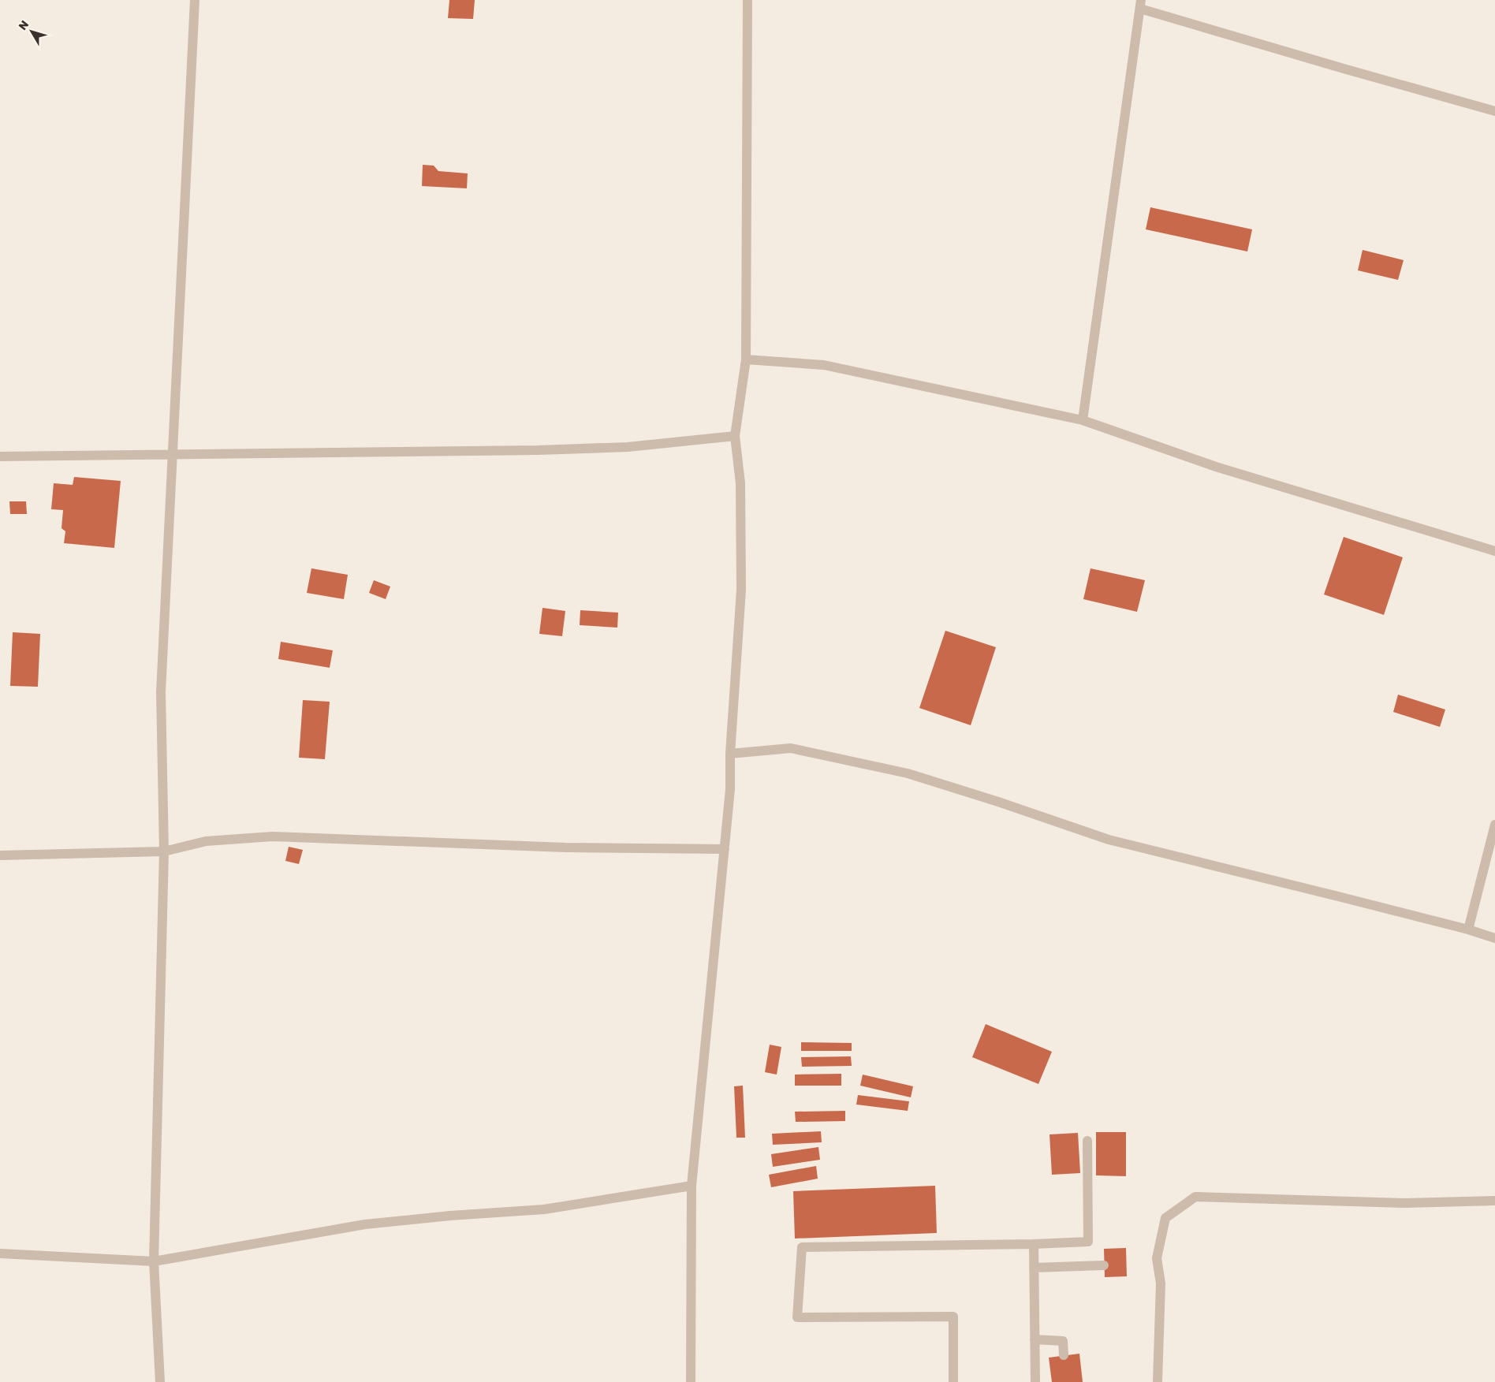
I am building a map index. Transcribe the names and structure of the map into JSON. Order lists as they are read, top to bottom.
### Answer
{
  "north": "top left"
}
